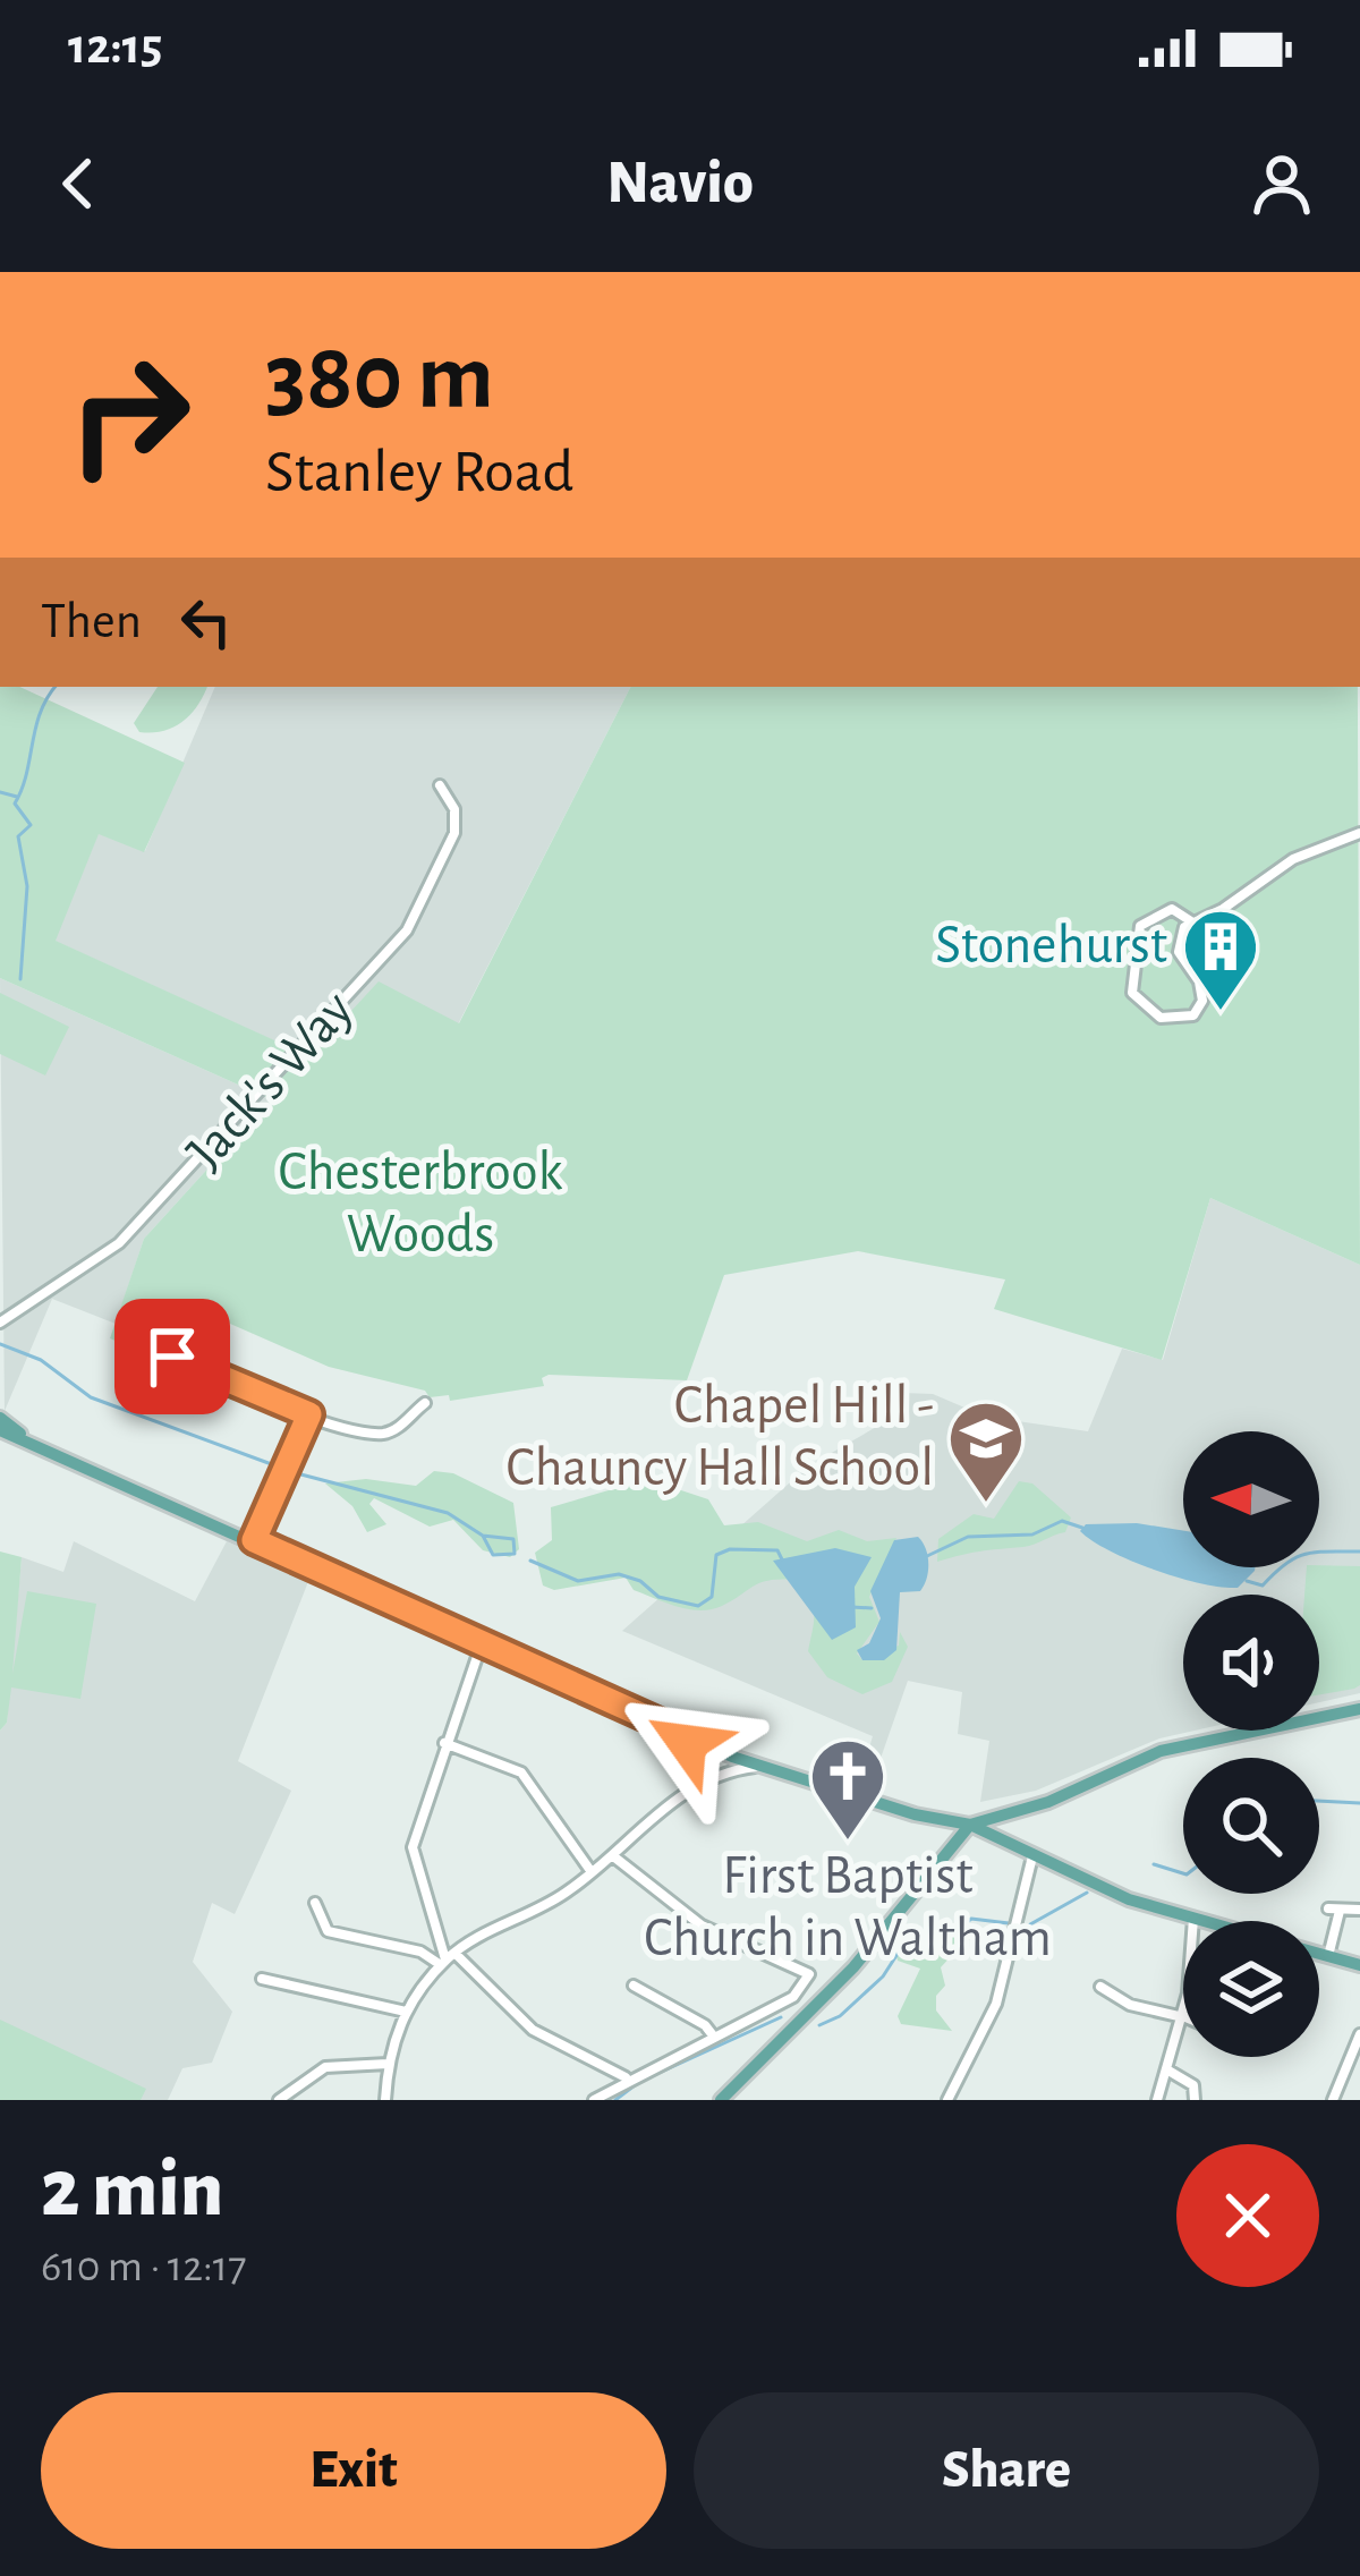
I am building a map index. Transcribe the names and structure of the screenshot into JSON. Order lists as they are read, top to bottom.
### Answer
{
  "streets": {
    "street": ["Jack's Way"]
  },
  "parks": ["Chesterbrook Woods"],
  "places": {
    "building": ["Stonehurst"],
    "school or university": ["Chapel Hill - Chauncy Hall School"],
    "church": ["First Baptist Church in Waltham"]
  },
  "north": "left",
  "page": {
    "status": "12:15",
    "header": "Navio",
    "turn": ["380 m", "Stanley Road"],
    "then": "Then",
    "heading": ["2 min", "610 m · 12:17"],
    "buttons": ["Exit", "Share"]
  }
}
